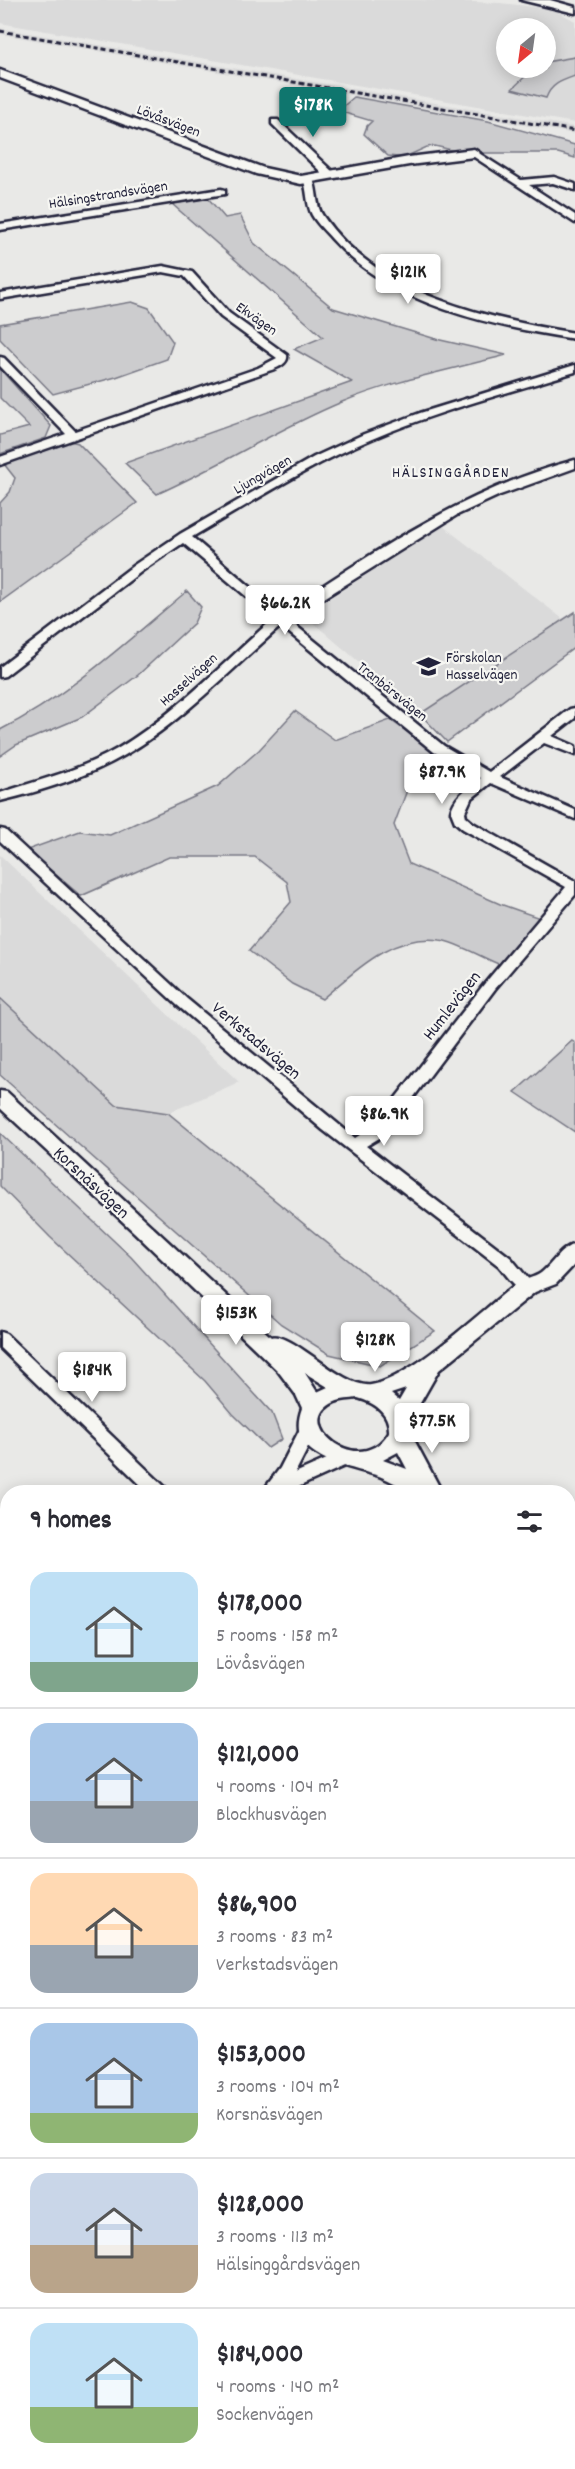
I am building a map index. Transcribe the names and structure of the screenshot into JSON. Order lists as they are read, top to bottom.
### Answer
{
  "streets": {
    "street": [
      "Lövåsvägen",
      "Hälsingstrandsvägen",
      "Ekvägen",
      "Ljungvägen",
      "Hasselvägen",
      "Tranbärsvägen",
      "Humlevägen",
      "Verkstadsvägen",
      "Korsnäsvägen"
    ]
  },
  "crossings": [
    ["Ljungvägen", "Tranbärsvägen"],
    ["Hasselvägen", "Tranbärsvägen"],
    ["Humlevägen", "Verkstadsvägen"]
  ],
  "districts": ["HÄLSINGGÅRDEN"],
  "places": {
    "school or university": ["Förskolan Hasselvägen"]
  },
  "north": "bottom left",
  "page": {
    "price": [
      "$178K",
      "$121K",
      "$66.2K",
      "$87.9K",
      "$86.9K",
      "$153K",
      "$128K",
      "$184K",
      "$77.5K"
    ],
    "heading": "9 homes",
    "list": [
      {
        "name": "$178,000",
        "note": "5 rooms · 158 m² · Lövåsvägen"
      },
      {
        "name": "$121,000",
        "note": "4 rooms · 104 m² · Blockhusvägen"
      },
      {
        "name": "$86,900",
        "note": "3 rooms · 83 m² · Verkstadsvägen"
      },
      {
        "name": "$153,000",
        "note": "3 rooms · 104 m² · Korsnäsvägen"
      },
      {
        "name": "$128,000",
        "note": "3 rooms · 113 m² · Hälsinggårdsvägen"
      },
      {
        "name": "$184,000",
        "note": "4 rooms · 140 m² · Sockenvägen"
      }
    ]
  }
}
